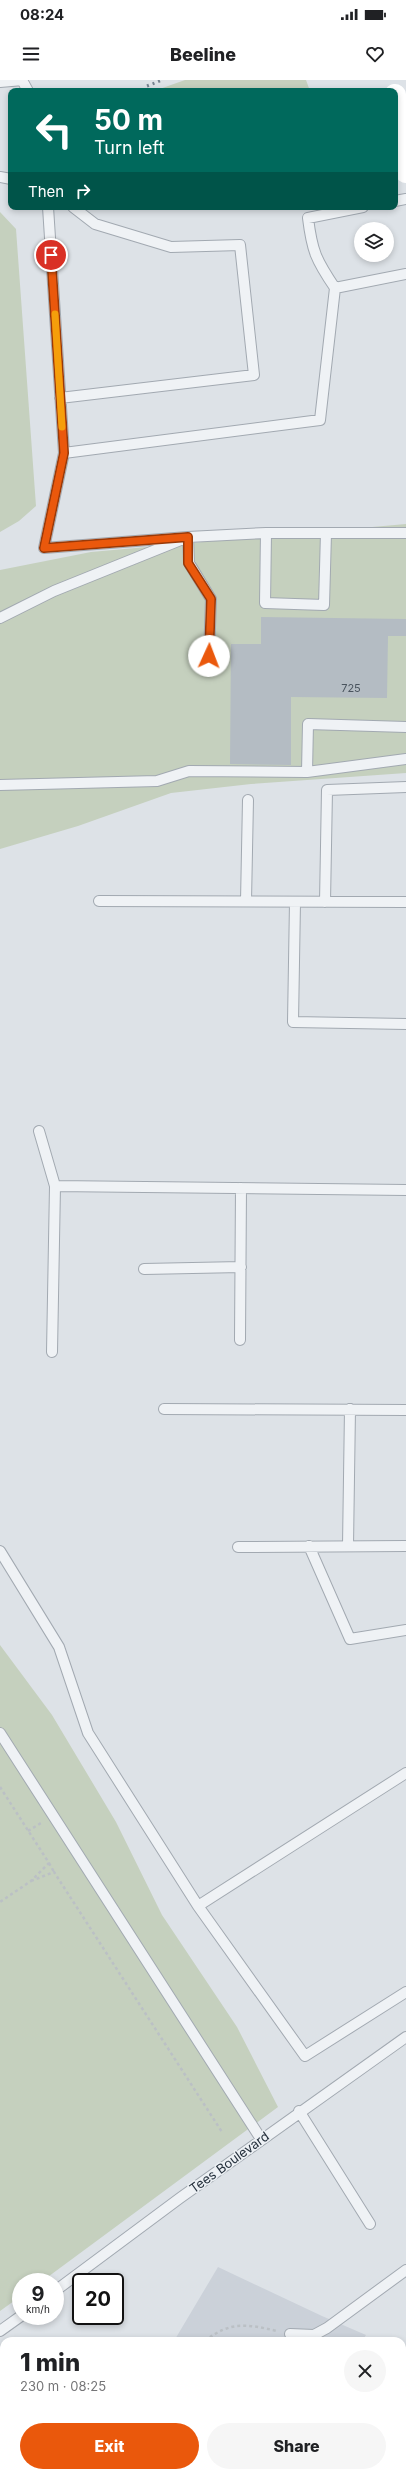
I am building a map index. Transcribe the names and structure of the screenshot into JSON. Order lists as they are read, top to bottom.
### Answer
{
  "streets": {
    "lane": ["Tees Boulevard"]
  },
  "house_numbers": ["725"],
  "page": {
    "status": "08:24",
    "header": "Beeline",
    "turn": ["50 m", "Turn left"],
    "then": "Then",
    "speed": "9 km/h",
    "limit": "20",
    "heading": ["1 min", "230 m · 08:25"],
    "buttons": ["Exit", "Share"]
  }
}
